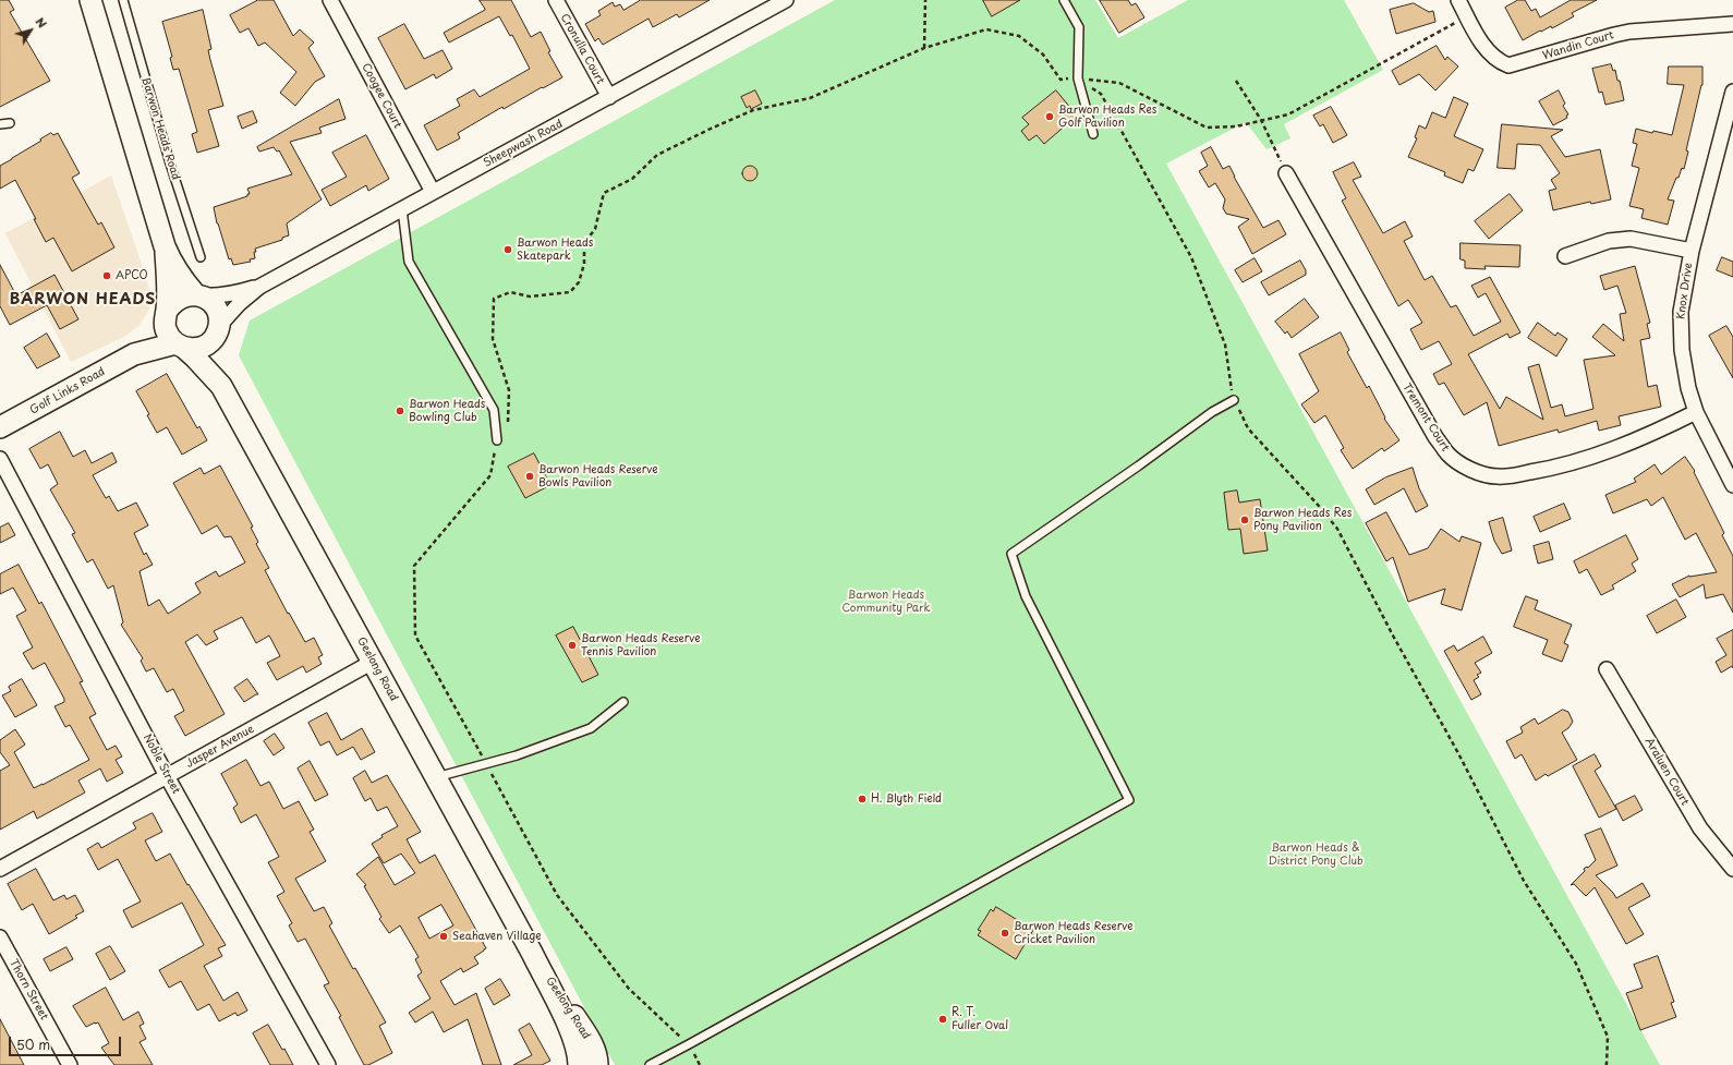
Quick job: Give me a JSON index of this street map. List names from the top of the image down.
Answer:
{
  "streets": {
    "street": [
      "Wandin Court",
      "Cronulla Court",
      "Coogee Court",
      "Sheepwash Road",
      "Knox Drive",
      "Golf Links Road",
      "Tremont Court",
      "Geelong Road",
      "Jasper Avenue",
      "Noble Street",
      "Araluen Court",
      "Thorn Street"
    ],
    "lane": ["Barwon Heads Road"]
  },
  "crossings": [
    ["Cronulla Court", "Sheepwash Road"],
    ["Coogee Court", "Sheepwash Road"],
    ["Sheepwash Road", "Golf Links Road"],
    ["Sheepwash Road", "Geelong Road"],
    ["Knox Drive", "Tremont Court"],
    ["Golf Links Road", "Geelong Road"],
    ["Geelong Road", "Jasper Avenue"],
    ["Jasper Avenue", "Noble Street"]
  ],
  "districts": ["BARWON HEADS"],
  "parks": ["Barwon Heads Community Park", "Barwon Heads & District Pony Club"],
  "places": [
    "Barwon Heads Res Golf Pavilion",
    "Barwon Heads Skatepark",
    "APCO",
    "Barwon Heads Bowling Club",
    "Barwon Heads Reserve Bowls Pavilion",
    "Barwon Heads Res Pony Pavilion",
    "Barwon Heads Reserve Tennis Pavilion",
    "H. Blyth Field",
    "Barwon Heads Reserve Cricket Pavilion",
    "Seahaven Village",
    "R. T. Fuller Oval"
  ],
  "scale_bar": "50 m",
  "north": "top right"
}
